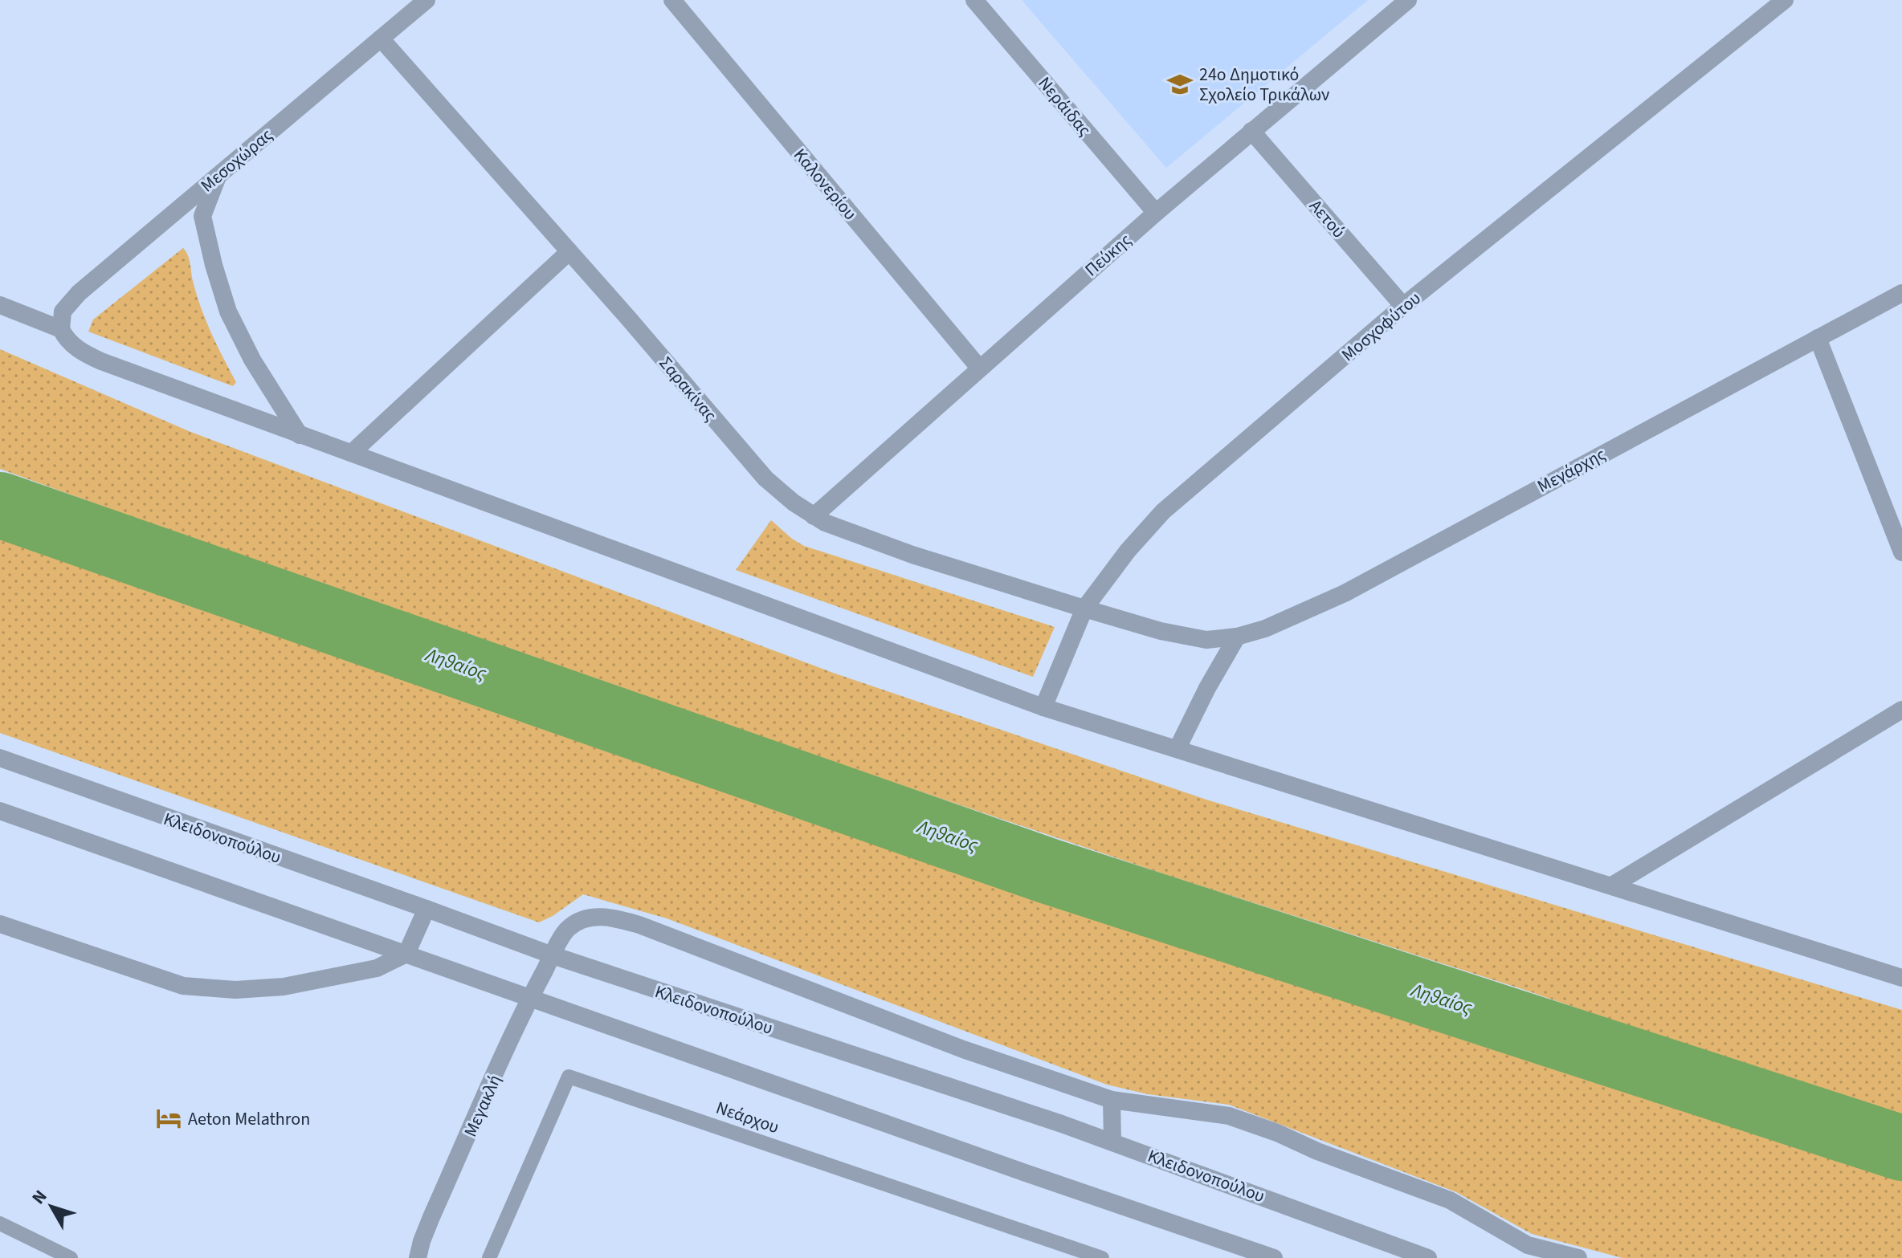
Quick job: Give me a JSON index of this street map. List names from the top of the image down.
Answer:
{
  "streets": {
    "street": [
      "Νεράιδας",
      "Μεσοχώρας",
      "Καλονερίου",
      "Αετού",
      "Πεύκης",
      "Μοσχοφύτου",
      "Σαρακίνας",
      "Μεγάρχης",
      "Κλειδονοπούλου",
      "Μεγακλή"
    ],
    "lane": ["Νεάρχου"]
  },
  "crossings": [
    ["Νεράιδας", "Πεύκης"],
    ["Μεσοχώρας", "Σαρακίνας"],
    ["Καλονερίου", "Πεύκης"],
    ["Αετού", "Πεύκης"],
    ["Αετού", "Μοσχοφύτου"],
    ["Πεύκης", "Σαρακίνας"],
    ["Μοσχοφύτου", "Σαρακίνας"],
    ["Μοσχοφύτου", "Μεγάρχης"],
    ["Σαρακίνας", "Μεγάρχης"],
    ["Κλειδονοπούλου", "Μεγακλή"]
  ],
  "water": ["Ληθαίος"],
  "places": {
    "school or university": ["24ο Δημοτικό Σχολείο Τρικάλων"],
    "hotel": ["Aeton Melathron"]
  },
  "north": "top left"
}
